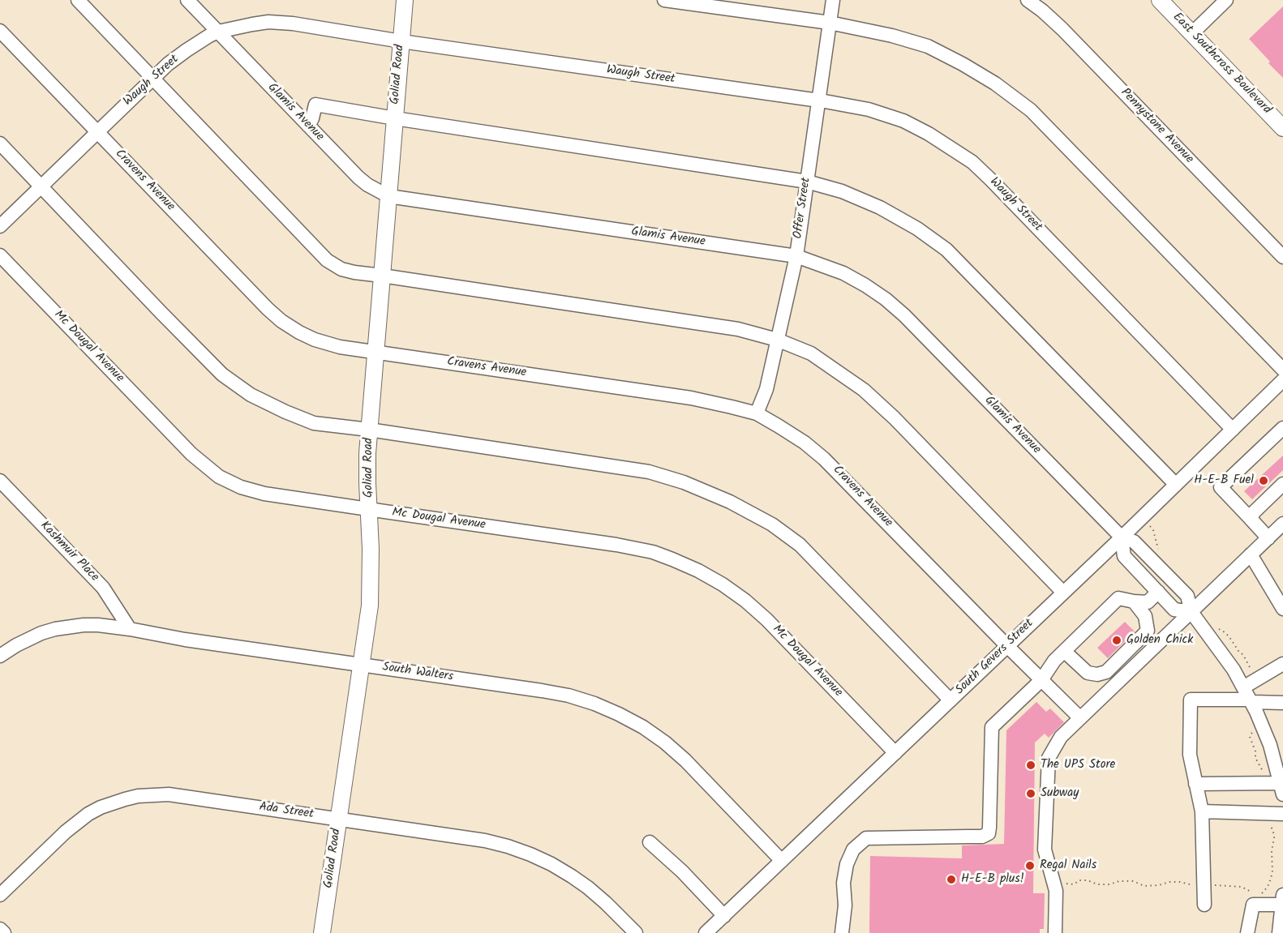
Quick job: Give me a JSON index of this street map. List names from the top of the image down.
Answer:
{
  "streets": {
    "main road": ["East Southcross Boulevard", "Goliad Road"],
    "street": [
      "Waugh Street",
      "Glamis Avenue",
      "Pennystone Avenue",
      "Cravens Avenue",
      "Offer Street",
      "Mc Dougal Avenue",
      "Kashmuir Place",
      "South Gevers Street",
      "South Walters",
      "Ada Street"
    ]
  },
  "crossings": [
    ["Goliad Road", "Waugh Street"],
    ["Goliad Road", "Glamis Avenue"],
    ["Goliad Road", "Cravens Avenue"],
    ["Goliad Road", "Mc Dougal Avenue"],
    ["Goliad Road", "South Walters"],
    ["Goliad Road", "Ada Street"],
    ["Waugh Street", "Glamis Avenue"],
    ["Waugh Street", "Cravens Avenue"],
    ["Waugh Street", "Offer Street"],
    ["Waugh Street", "South Gevers Street"],
    ["Glamis Avenue", "Offer Street"],
    ["Glamis Avenue", "South Gevers Street"],
    ["Cravens Avenue", "Offer Street"],
    ["Cravens Avenue", "South Gevers Street"],
    ["Mc Dougal Avenue", "South Gevers Street"],
    ["Kashmuir Place", "South Walters"],
    ["South Gevers Street", "South Walters"]
  ],
  "places": [
    "H-E-B Fuel",
    "Golden Chick",
    "The UPS Store",
    "Subway",
    "Regal Nails",
    "H-E-B plus!"
  ]
}
